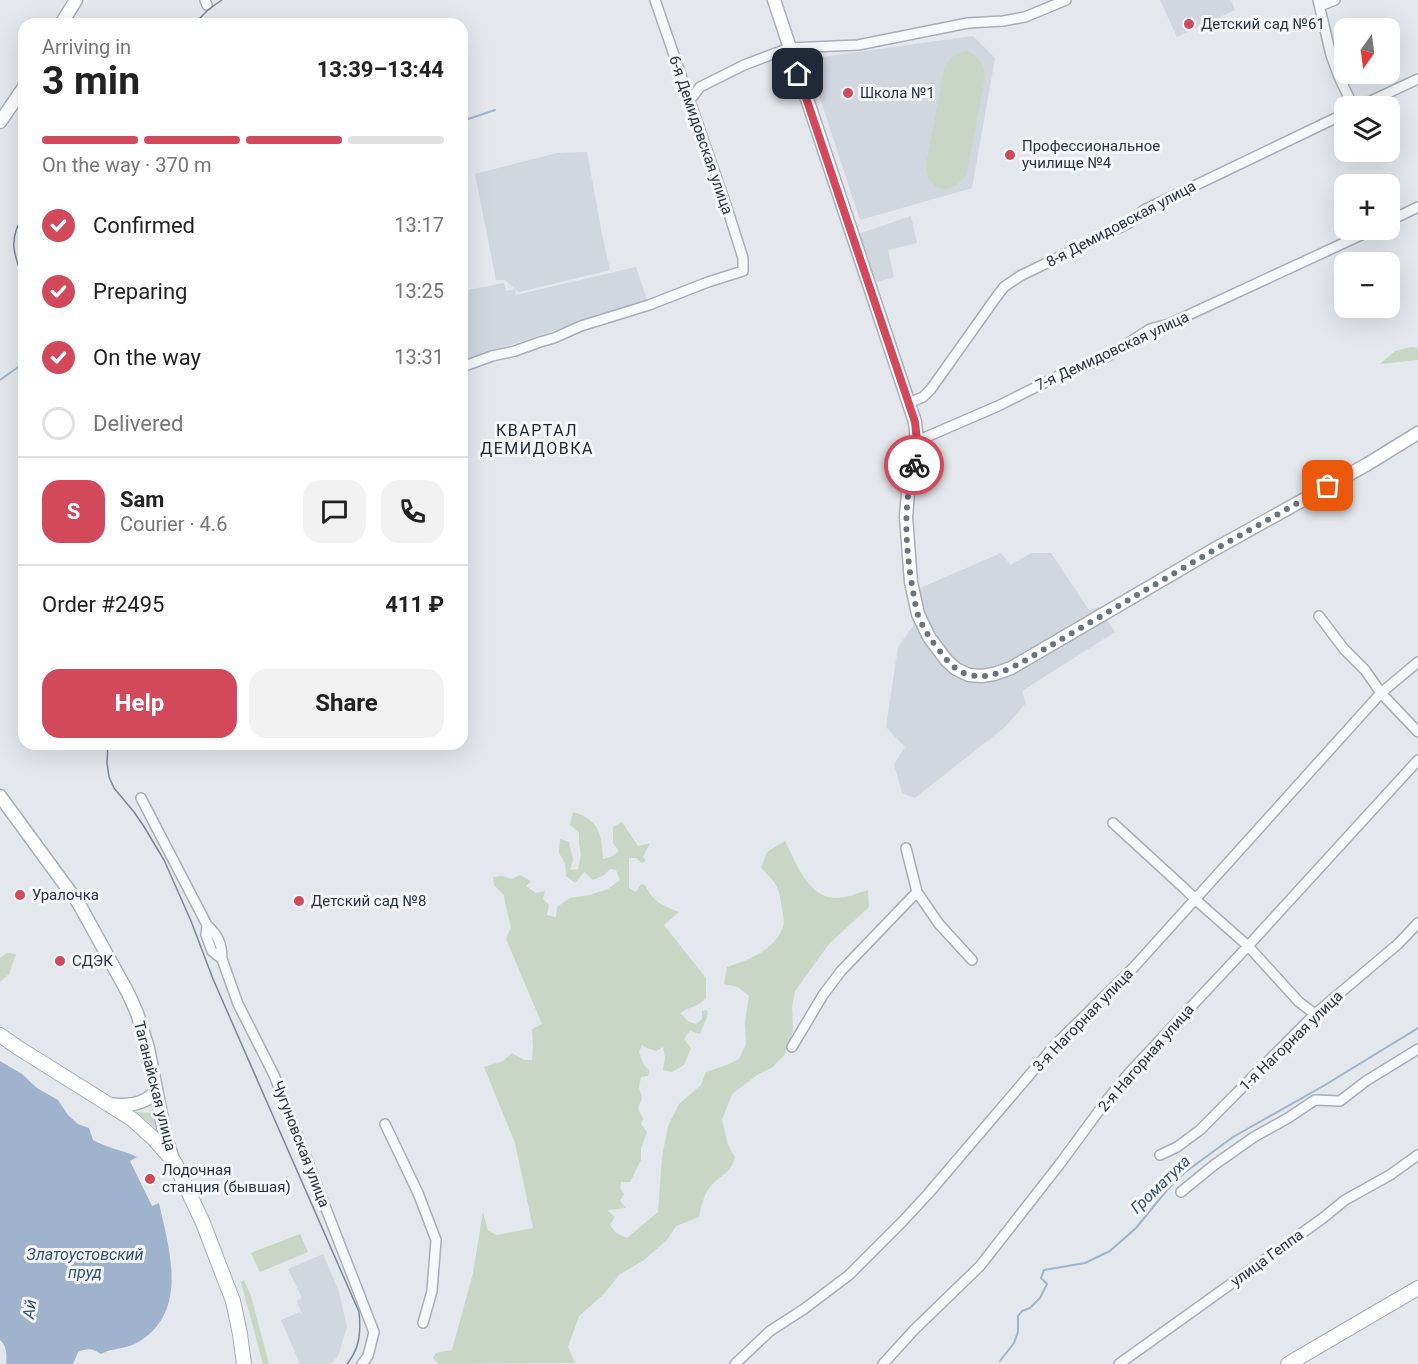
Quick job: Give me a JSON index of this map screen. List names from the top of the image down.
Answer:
{
  "streets": {
    "main road": ["Таганайская улица"],
    "street": [
      "6-я Демидовская улица",
      "8-я Демидовская улица",
      "7-я Демидовская улица",
      "3-я Нагорная улица",
      "1-я Нагорная улица",
      "2-я Нагорная улица",
      "Чугуновская улица",
      "улица Геппа"
    ]
  },
  "districts": ["КВАРТАЛ ДЕМИДОВКА"],
  "water": ["Громатуха", "Златоустовский пруд", "Ай"],
  "places": [
    "Детский сад №61",
    "Школа №1",
    "Профессиональное училище №4",
    "Уралочка",
    "Детский сад №8",
    "СДЭК",
    "Лодочная станция (бывшая)"
  ],
  "north": "bottom",
  "page": {
    "map_buttons": ["+", "−"],
    "heading": ["3 min", "Arriving in", "13:39–13:44"],
    "panel": [
      "Sam",
      "Courier · 4.6",
      "Order #2495",
      "411 ₽"
    ],
    "bar": "On the way · 370 m",
    "list": [
      ["Confirmed", "13:17"],
      ["Preparing", "13:25"],
      ["On the way", "13:31"],
      "Delivered"
    ],
    "round": "S",
    "buttons": ["Help", "Share"]
  }
}
